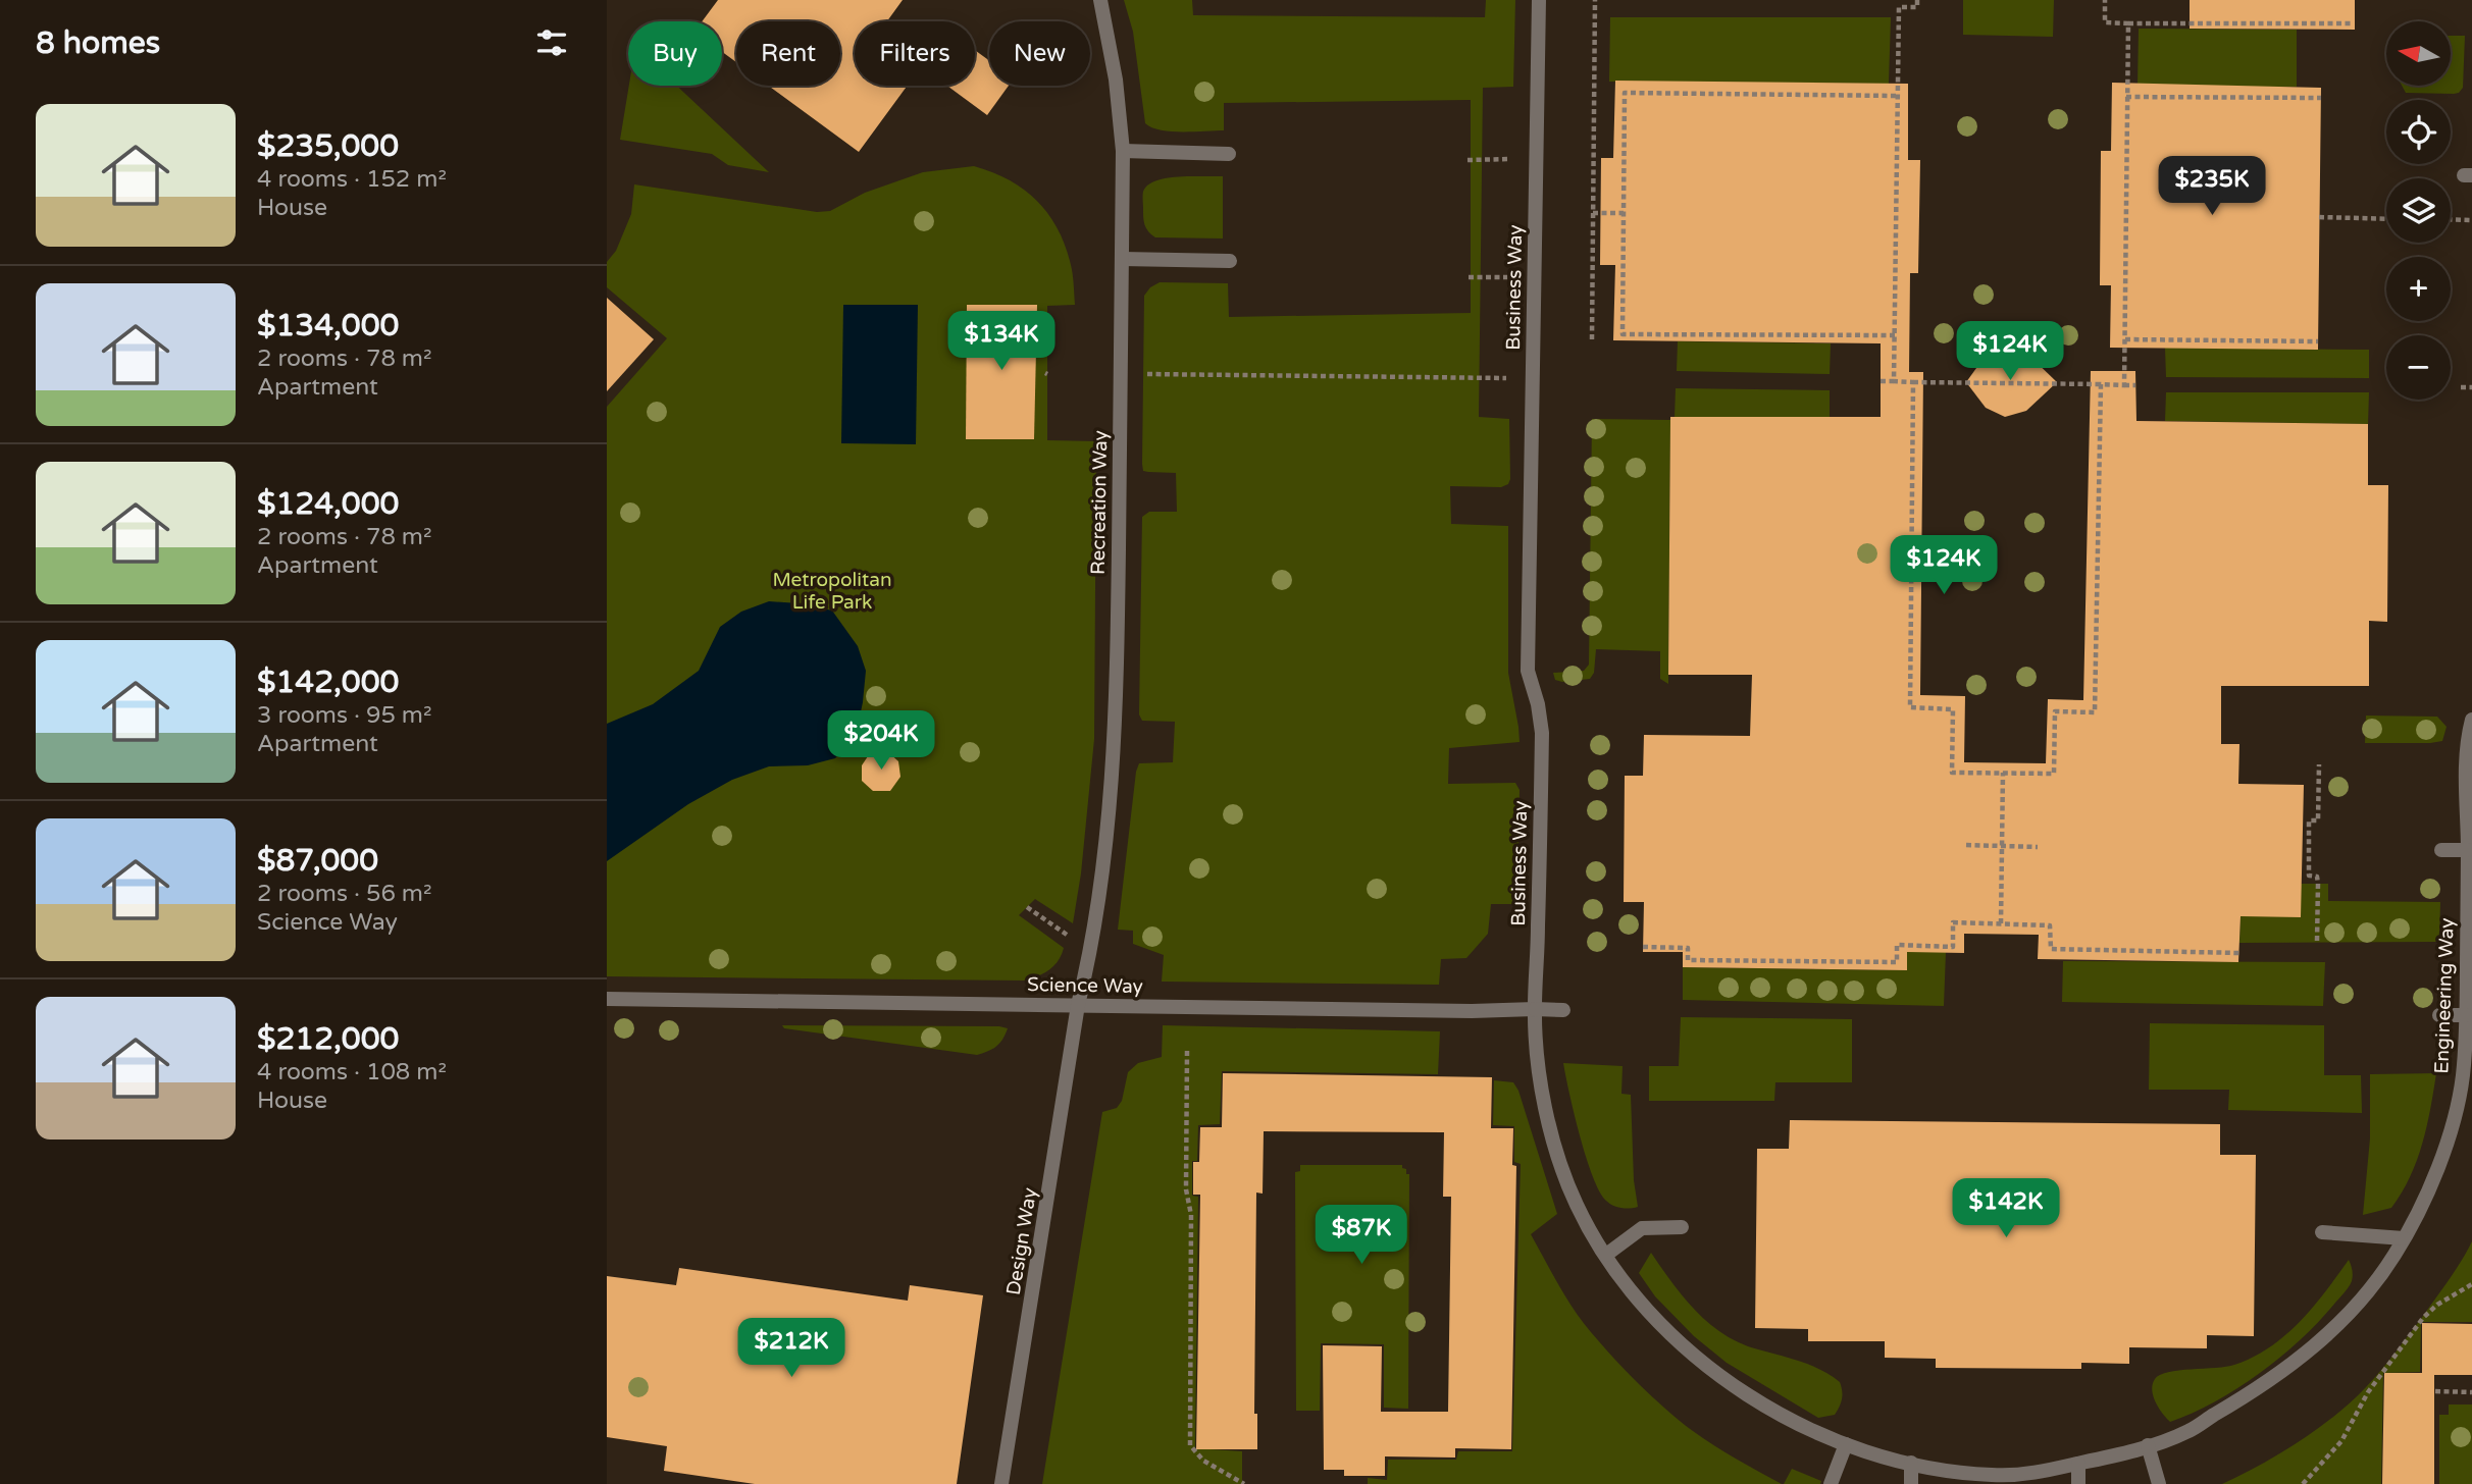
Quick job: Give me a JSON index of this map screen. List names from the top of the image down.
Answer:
{
  "streets": {
    "street": [
      "Business Way",
      "Recreation Way",
      "Science Way",
      "Engineering Way",
      "Design Way"
    ]
  },
  "crossings": [
    ["Business Way", "Science Way"],
    ["Business Way", "Engineering Way"],
    ["Recreation Way", "Science Way"],
    ["Recreation Way", "Design Way"],
    ["Science Way", "Design Way"]
  ],
  "parks": ["Metropolitan Life Park"],
  "north": "left",
  "page": {
    "heading": "8 homes",
    "map_buttons": ["+", "−"],
    "chip": [
      "Buy",
      "Rent",
      "Filters",
      "New"
    ],
    "list": [
      {
        "name": "$235,000",
        "note": "4 rooms · 152 m² · House"
      },
      {
        "name": "$134,000",
        "note": "2 rooms · 78 m² · Apartment"
      },
      {
        "name": "$124,000",
        "note": "2 rooms · 78 m² · Apartment"
      },
      {
        "name": "$142,000",
        "note": "3 rooms · 95 m² · Apartment"
      },
      {
        "name": "$87,000",
        "note": "2 rooms · 56 m² · Science Way"
      },
      {
        "name": "$212,000",
        "note": "4 rooms · 108 m² · House"
      }
    ],
    "price": [
      "$235K",
      "$134K",
      "$124K",
      "$124K",
      "$204K",
      "$142K",
      "$87K",
      "$212K"
    ]
  }
}
